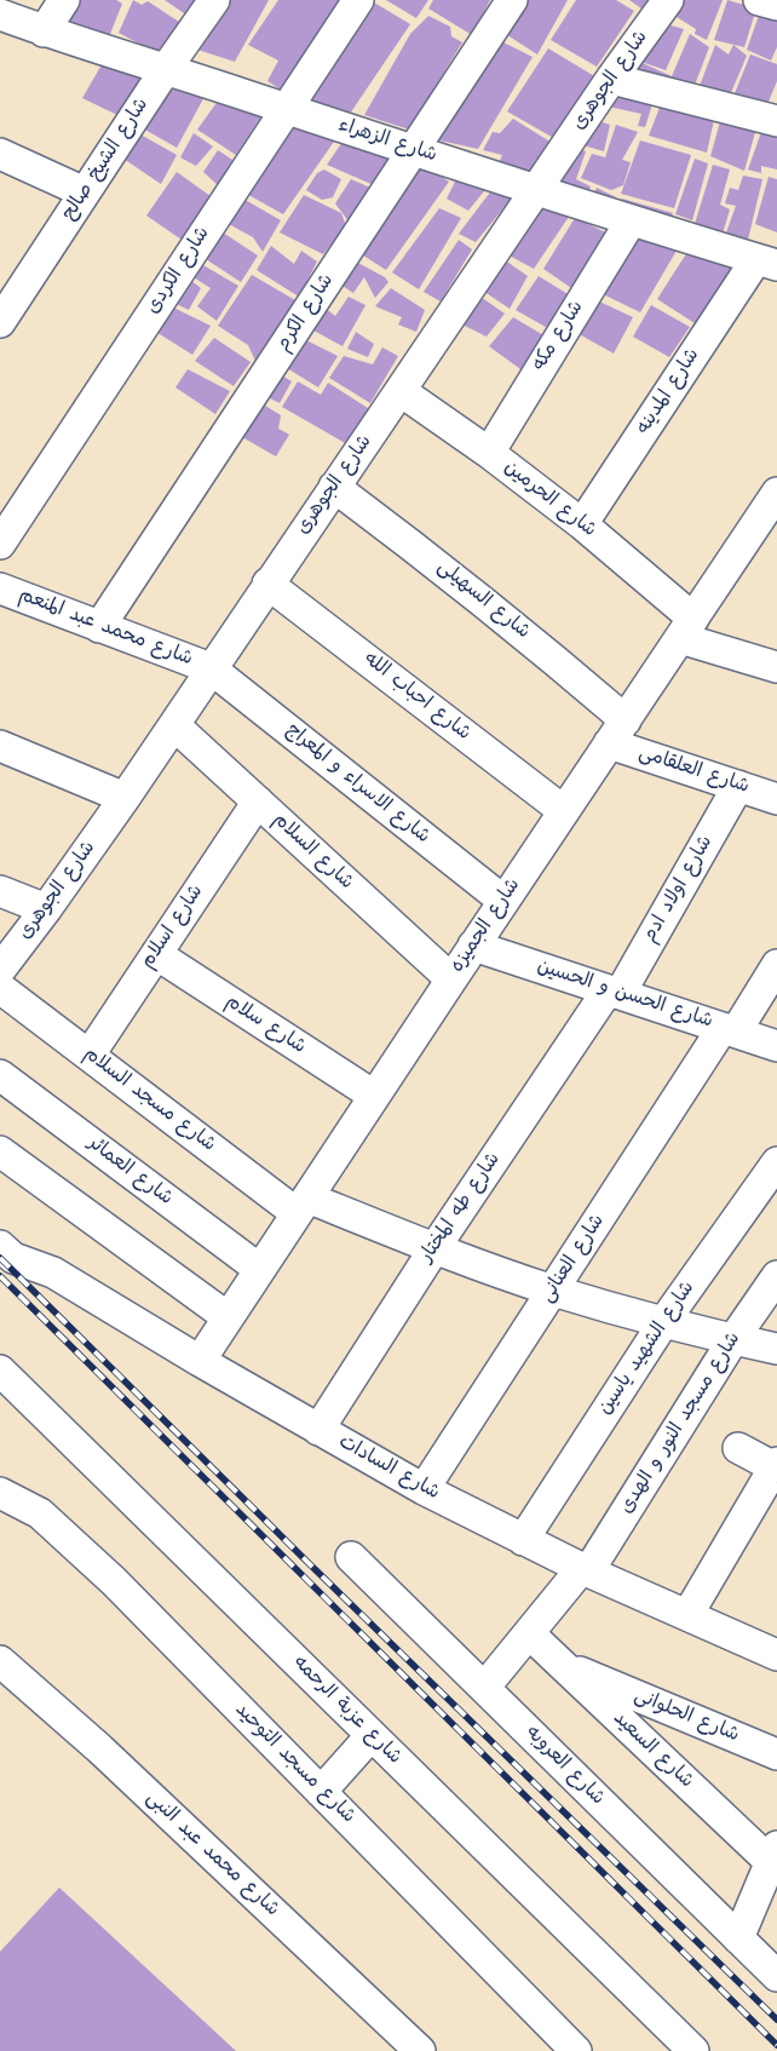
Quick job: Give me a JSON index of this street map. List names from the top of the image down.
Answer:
{
  "streets": {
    "street": [
      "شارع الجوهرى",
      "شارع الزهراء",
      "شارع الشيخ صالح",
      "شارع الكردى",
      "شارع الكرم",
      "شارع مكه",
      "شارع المدينه",
      "شارع الحرمين",
      "شارع السهيلى",
      "شارع محمد عبد المنعم",
      "شارع احباب الله",
      "شارع العلقامى",
      "شارع الاسراء و المعراج",
      "شارع السلام",
      "شارع اولاد ادم",
      "شارع الجميزه",
      "شارع اسلام",
      "شارع الحسن و الحسين",
      "شارع سلام",
      "شارع مسجد السلام",
      "شارع العمائر",
      "شارع طه المختار",
      "شارع العنانى",
      "شارع الشهيد ياسين",
      "شارع مسجد النور و الهدى",
      "شارع السادات",
      "شارع عزبة الرحمه",
      "شارع الحلوانى",
      "شارع السعيد",
      "شارع مسجد التوحيد",
      "شارع العروبه",
      "شارع محمد عبد النبى"
    ]
  },
  "crossings": [
    ["شارع الجوهرى", "شارع الزهراء"],
    ["شارع الجوهرى", "شارع الحرمين"],
    ["شارع الجوهرى", "شارع السهيلى"],
    ["شارع الجوهرى", "شارع محمد عبد المنعم"],
    ["شارع الجوهرى", "شارع احباب الله"],
    ["شارع الجوهرى", "شارع الاسراء و المعراج"],
    ["شارع الجوهرى", "شارع السلام"],
    ["شارع الزهراء", "شارع الشيخ صالح"],
    ["شارع الزهراء", "شارع الكردى"],
    ["شارع الزهراء", "شارع الكرم"],
    ["شارع الزهراء", "شارع مكه"],
    ["شارع الزهراء", "شارع المدينه"],
    ["شارع الكرم", "شارع محمد عبد المنعم"],
    ["شارع مكه", "شارع الحرمين"],
    ["شارع المدينه", "شارع الحرمين"],
    ["شارع الحرمين", "شارع الجميزه"],
    ["شارع السهيلى", "شارع العلقامى"],
    ["شارع السهيلى", "شارع الجميزه"],
    ["شارع محمد عبد المنعم", "شارع الاسراء و المعراج"],
    ["شارع احباب الله", "شارع الجميزه"],
    ["شارع العلقامى", "شارع اولاد ادم"],
    ["شارع العلقامى", "شارع الجميزه"],
    ["شارع الاسراء و المعراج", "شارع الجميزه"],
    ["شارع السلام", "شارع الجميزه"],
    ["شارع السلام", "شارع اسلام"],
    ["شارع اولاد ادم", "شارع الحسن و الحسين"],
    ["شارع اولاد ادم", "شارع طه المختار"],
    ["شارع الجميزه", "شارع الحسن و الحسين"],
    ["شارع الجميزه", "شارع سلام"],
    ["شارع الجميزه", "شارع مسجد السلام"],
    ["شارع الجميزه", "شارع العمائر"],
    ["شارع الجميزه", "شارع السادات"],
    ["شارع اسلام", "شارع سلام"],
    ["شارع اسلام", "شارع مسجد السلام"],
    ["شارع الحسن و الحسين", "شارع طه المختار"],
    ["شارع الحسن و الحسين", "شارع العنانى"],
    ["شارع مسجد السلام", "شارع طه المختار"],
    ["شارع مسجد السلام", "شارع العنانى"],
    ["شارع مسجد السلام", "شارع الشهيد ياسين"],
    ["شارع مسجد السلام", "شارع مسجد النور و الهدى"],
    ["شارع طه المختار", "شارع السادات"],
    ["شارع العنانى", "شارع السادات"],
    ["شارع الشهيد ياسين", "شارع السادات"],
    ["شارع مسجد النور و الهدى", "شارع السادات"],
    ["شارع مسجد النور و الهدى", "شارع السعيد"],
    ["شارع مسجد النور و الهدى", "شارع العروبه"],
    ["شارع الحلوانى", "شارع السعيد"]
  ]
}
